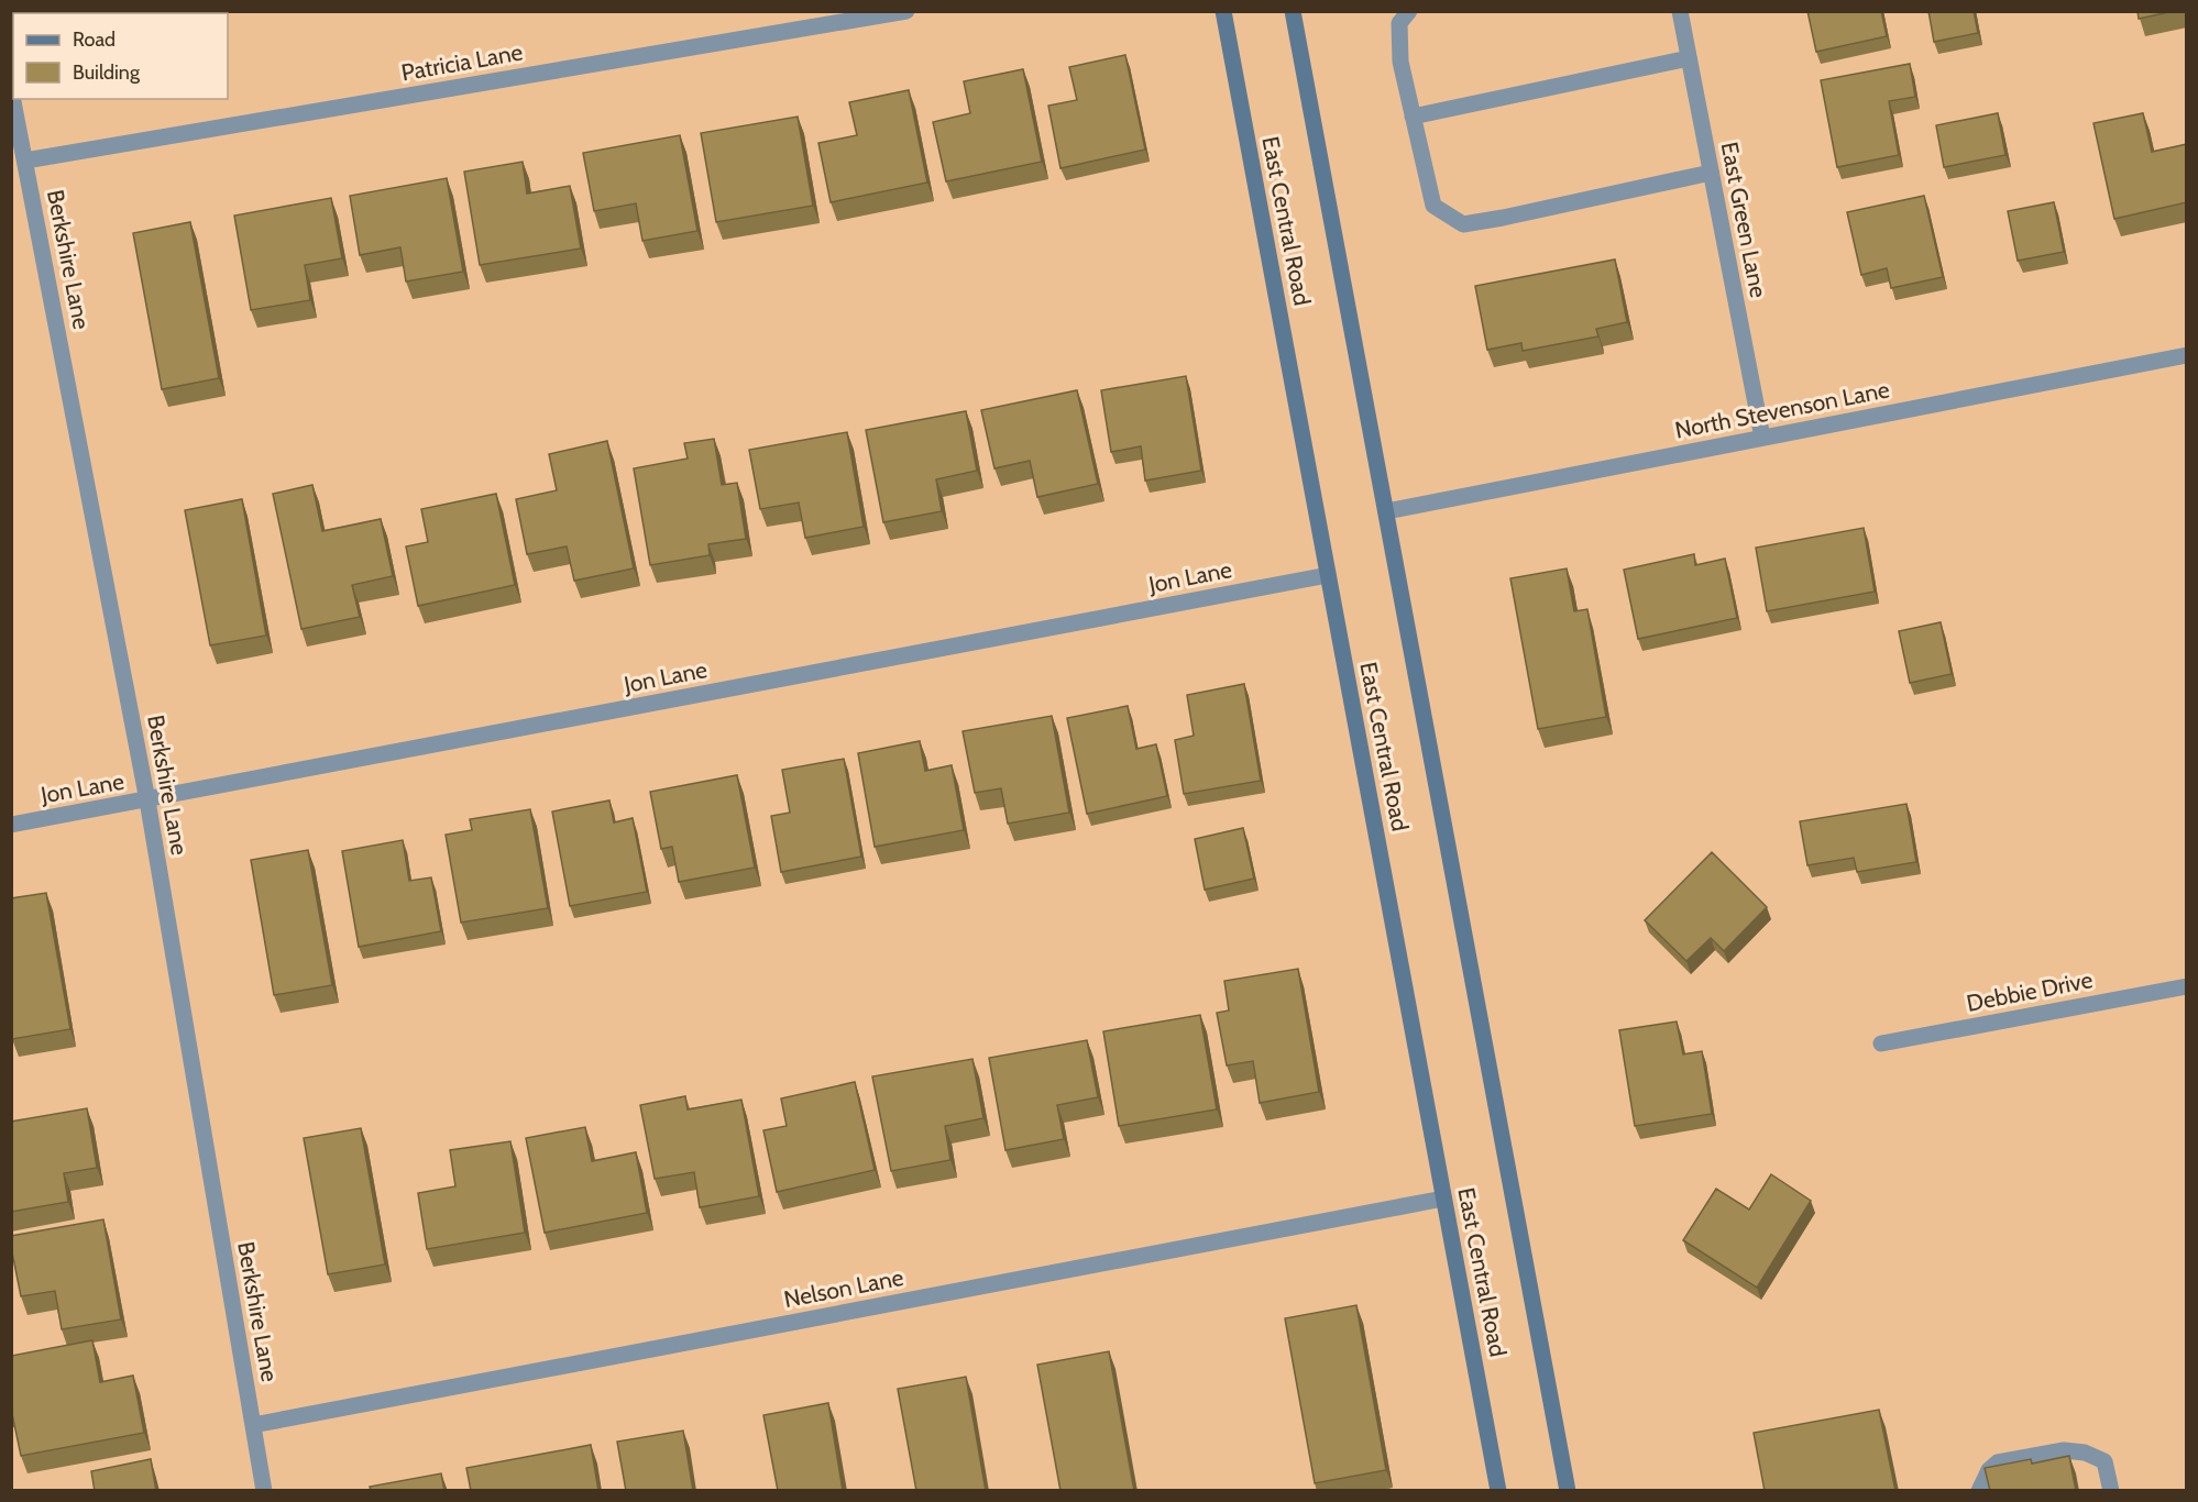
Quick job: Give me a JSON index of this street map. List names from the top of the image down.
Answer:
{
  "streets": {
    "main road": ["East Central Road"],
    "street": [
      "Patricia Lane",
      "East Green Lane",
      "Berkshire Lane",
      "North Stevenson Lane",
      "Jon Lane",
      "Debbie Drive",
      "Nelson Lane"
    ]
  },
  "crossings": [
    ["Patricia Lane", "Berkshire Lane"],
    ["East Green Lane", "North Stevenson Lane"],
    ["East Central Road", "North Stevenson Lane"],
    ["East Central Road", "Jon Lane"],
    ["East Central Road", "Nelson Lane"],
    ["Berkshire Lane", "Jon Lane"],
    ["Berkshire Lane", "Nelson Lane"]
  ],
  "legend": ["Road", "Building"]
}
